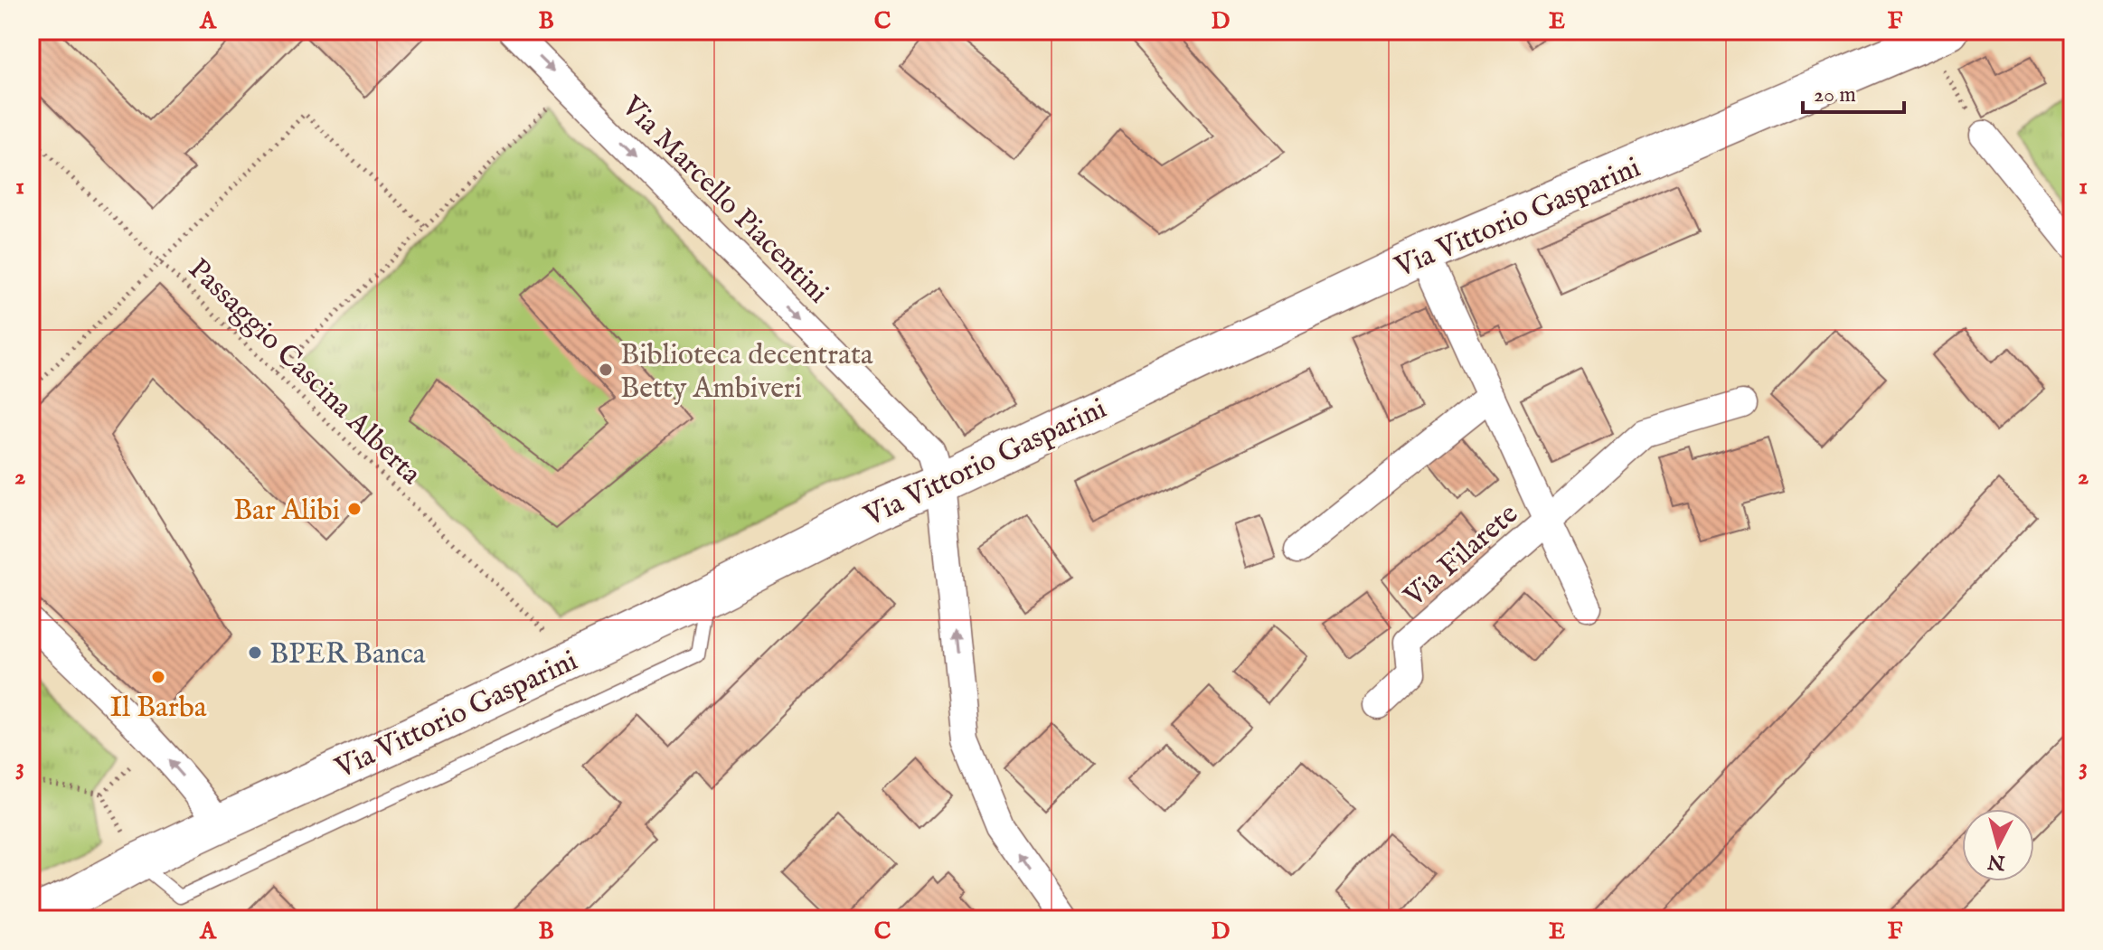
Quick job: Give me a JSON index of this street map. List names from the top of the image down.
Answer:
{
  "streets": {
    "street": ["Via Marcello Piacentini", "Via Vittorio Gasparini", "Via Filarete"],
    "path": ["Passaggio Cascina Alberta"]
  },
  "crossings": [
    ["Via Marcello Piacentini", "Via Vittorio Gasparini"],
    ["Via Vittorio Gasparini", "Via Filarete"]
  ],
  "places": [
    "Biblioteca decentrata Betty Ambiveri",
    "Bar Alibi",
    "BPER Banca",
    "Il Barba"
  ],
  "scale_bar": "20 m",
  "north": "bottom",
  "grid": {
    "columns": [
      "A",
      "B",
      "C",
      "D",
      "E",
      "F"
    ],
    "rows": ["1", "2", "3"]
  }
}
